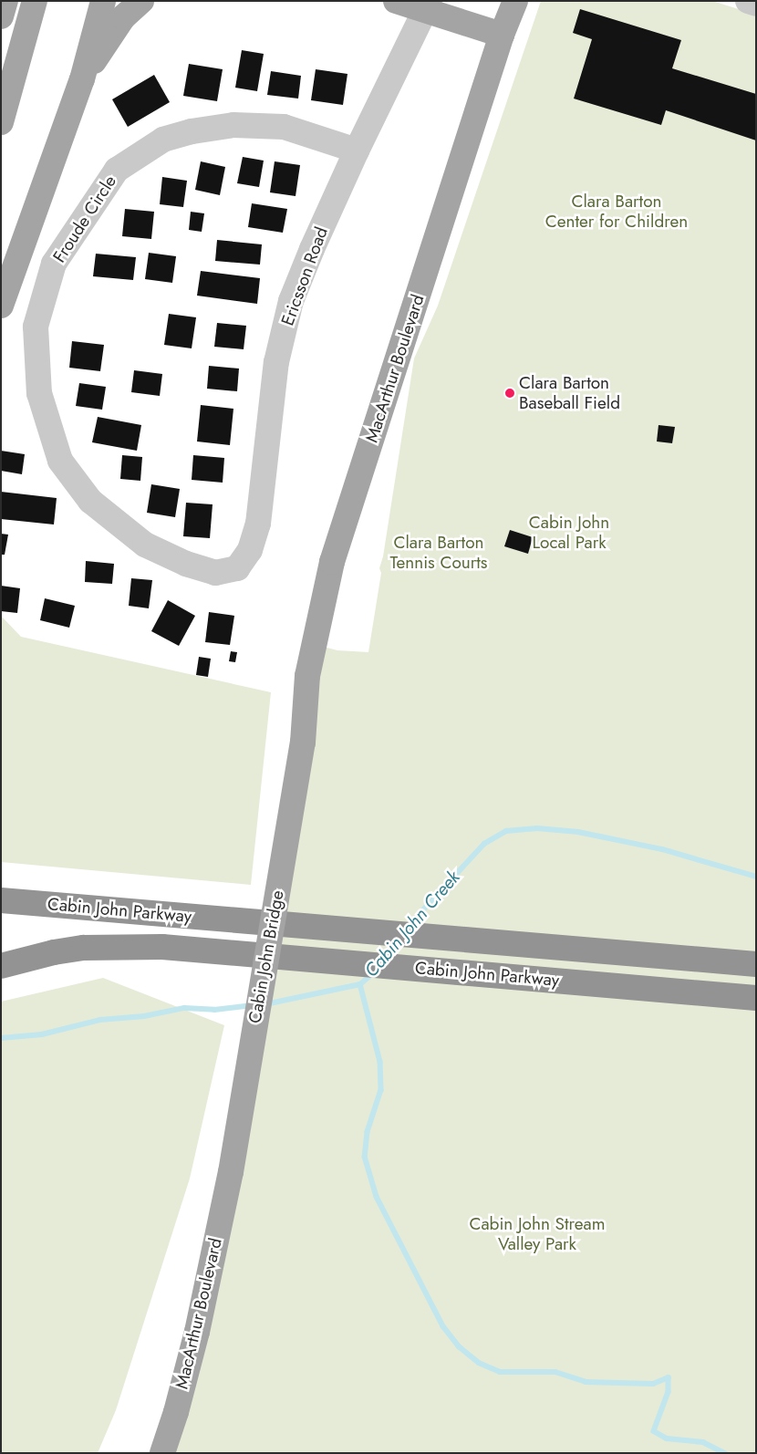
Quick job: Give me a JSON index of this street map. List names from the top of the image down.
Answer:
{
  "streets": {
    "highway": ["Cabin John Parkway"],
    "main road": ["MacArthur Boulevard", "Cabin John Bridge"],
    "street": ["Froude Circle", "Ericsson Road"]
  },
  "crossings": [
    ["Froude Circle", "Ericsson Road"],
    ["MacArthur Boulevard", "Cabin John Bridge"]
  ],
  "water": ["Cabin John Creek"],
  "parks": [
    "Clara Barton Center for Children",
    "Cabin John Local Park",
    "Clara Barton Tennis Courts",
    "Cabin John Stream Valley Park"
  ],
  "places": ["Clara Barton Baseball Field"]
}
